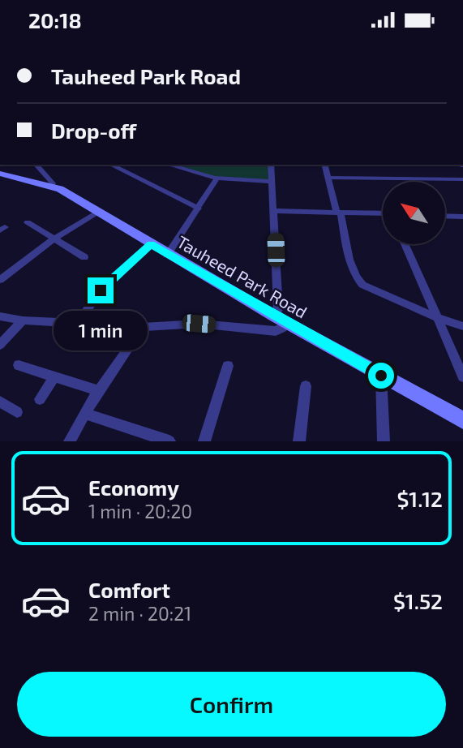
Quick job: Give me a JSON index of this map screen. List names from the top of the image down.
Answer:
{
  "streets": {
    "main road": ["Tauheed Park Road"]
  },
  "north": "top left",
  "page": {
    "status": "20:18",
    "banner": ["Tauheed Park Road", "Drop-off"],
    "bubble": "1 min",
    "list": [
      {
        "name": "Economy",
        "note": "1 min · 20:20",
        "value": "$1.12"
      },
      {
        "name": "Comfort",
        "note": "2 min · 20:21",
        "value": "$1.52"
      }
    ],
    "buttons": "Confirm"
  }
}
